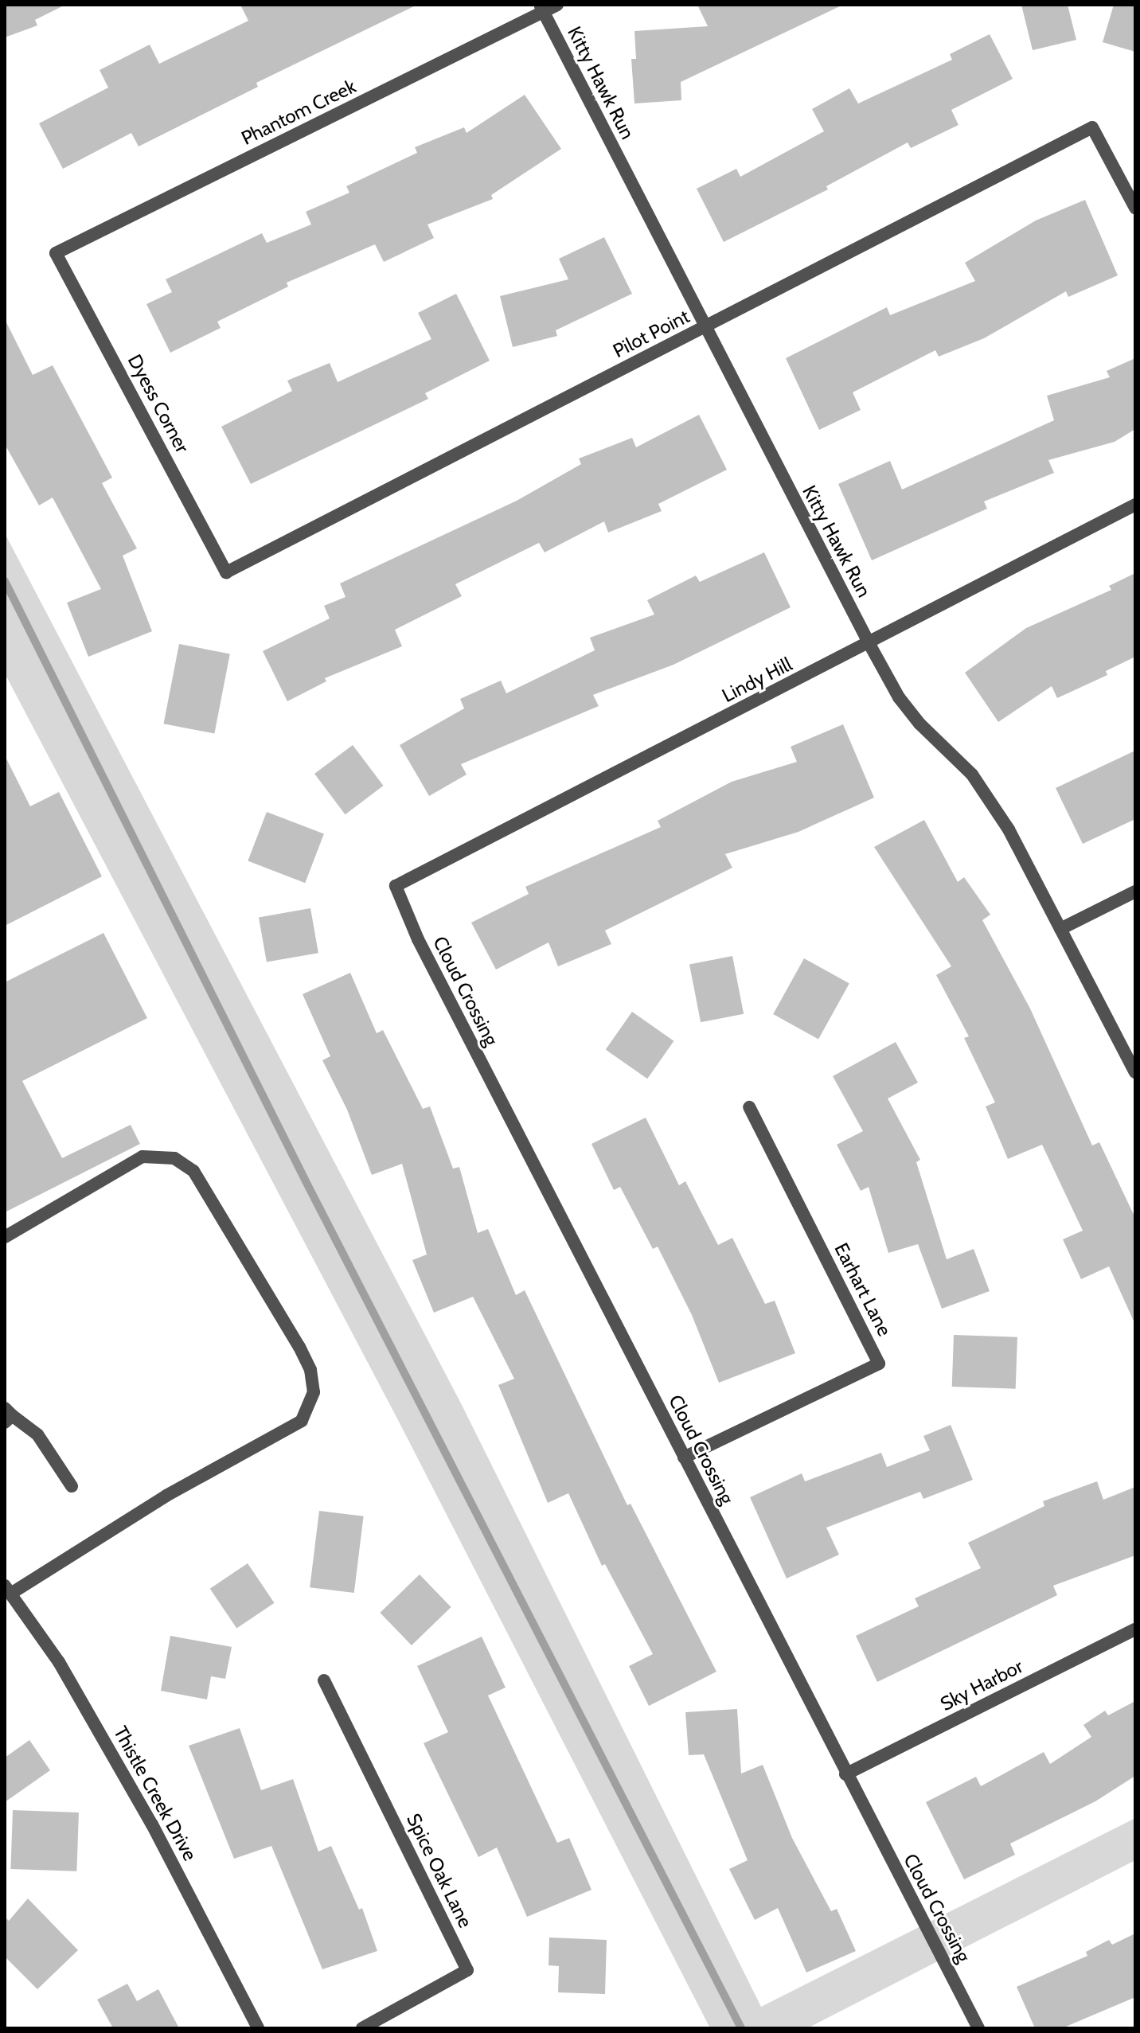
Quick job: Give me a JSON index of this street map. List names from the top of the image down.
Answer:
{
  "streets": {
    "street": [
      "Kitty Hawk Run",
      "Phantom Creek",
      "Pilot Point",
      "Dyess Corner",
      "Lindy Hill",
      "Cloud Crossing",
      "Earhart Lane",
      "Sky Harbor",
      "Thistle Creek Drive",
      "Spice Oak Lane"
    ]
  },
  "crossings": [
    ["Kitty Hawk Run", "Phantom Creek"],
    ["Kitty Hawk Run", "Pilot Point"],
    ["Kitty Hawk Run", "Lindy Hill"],
    ["Phantom Creek", "Dyess Corner"],
    ["Pilot Point", "Dyess Corner"],
    ["Lindy Hill", "Cloud Crossing"],
    ["Cloud Crossing", "Earhart Lane"],
    ["Cloud Crossing", "Sky Harbor"]
  ]
}
